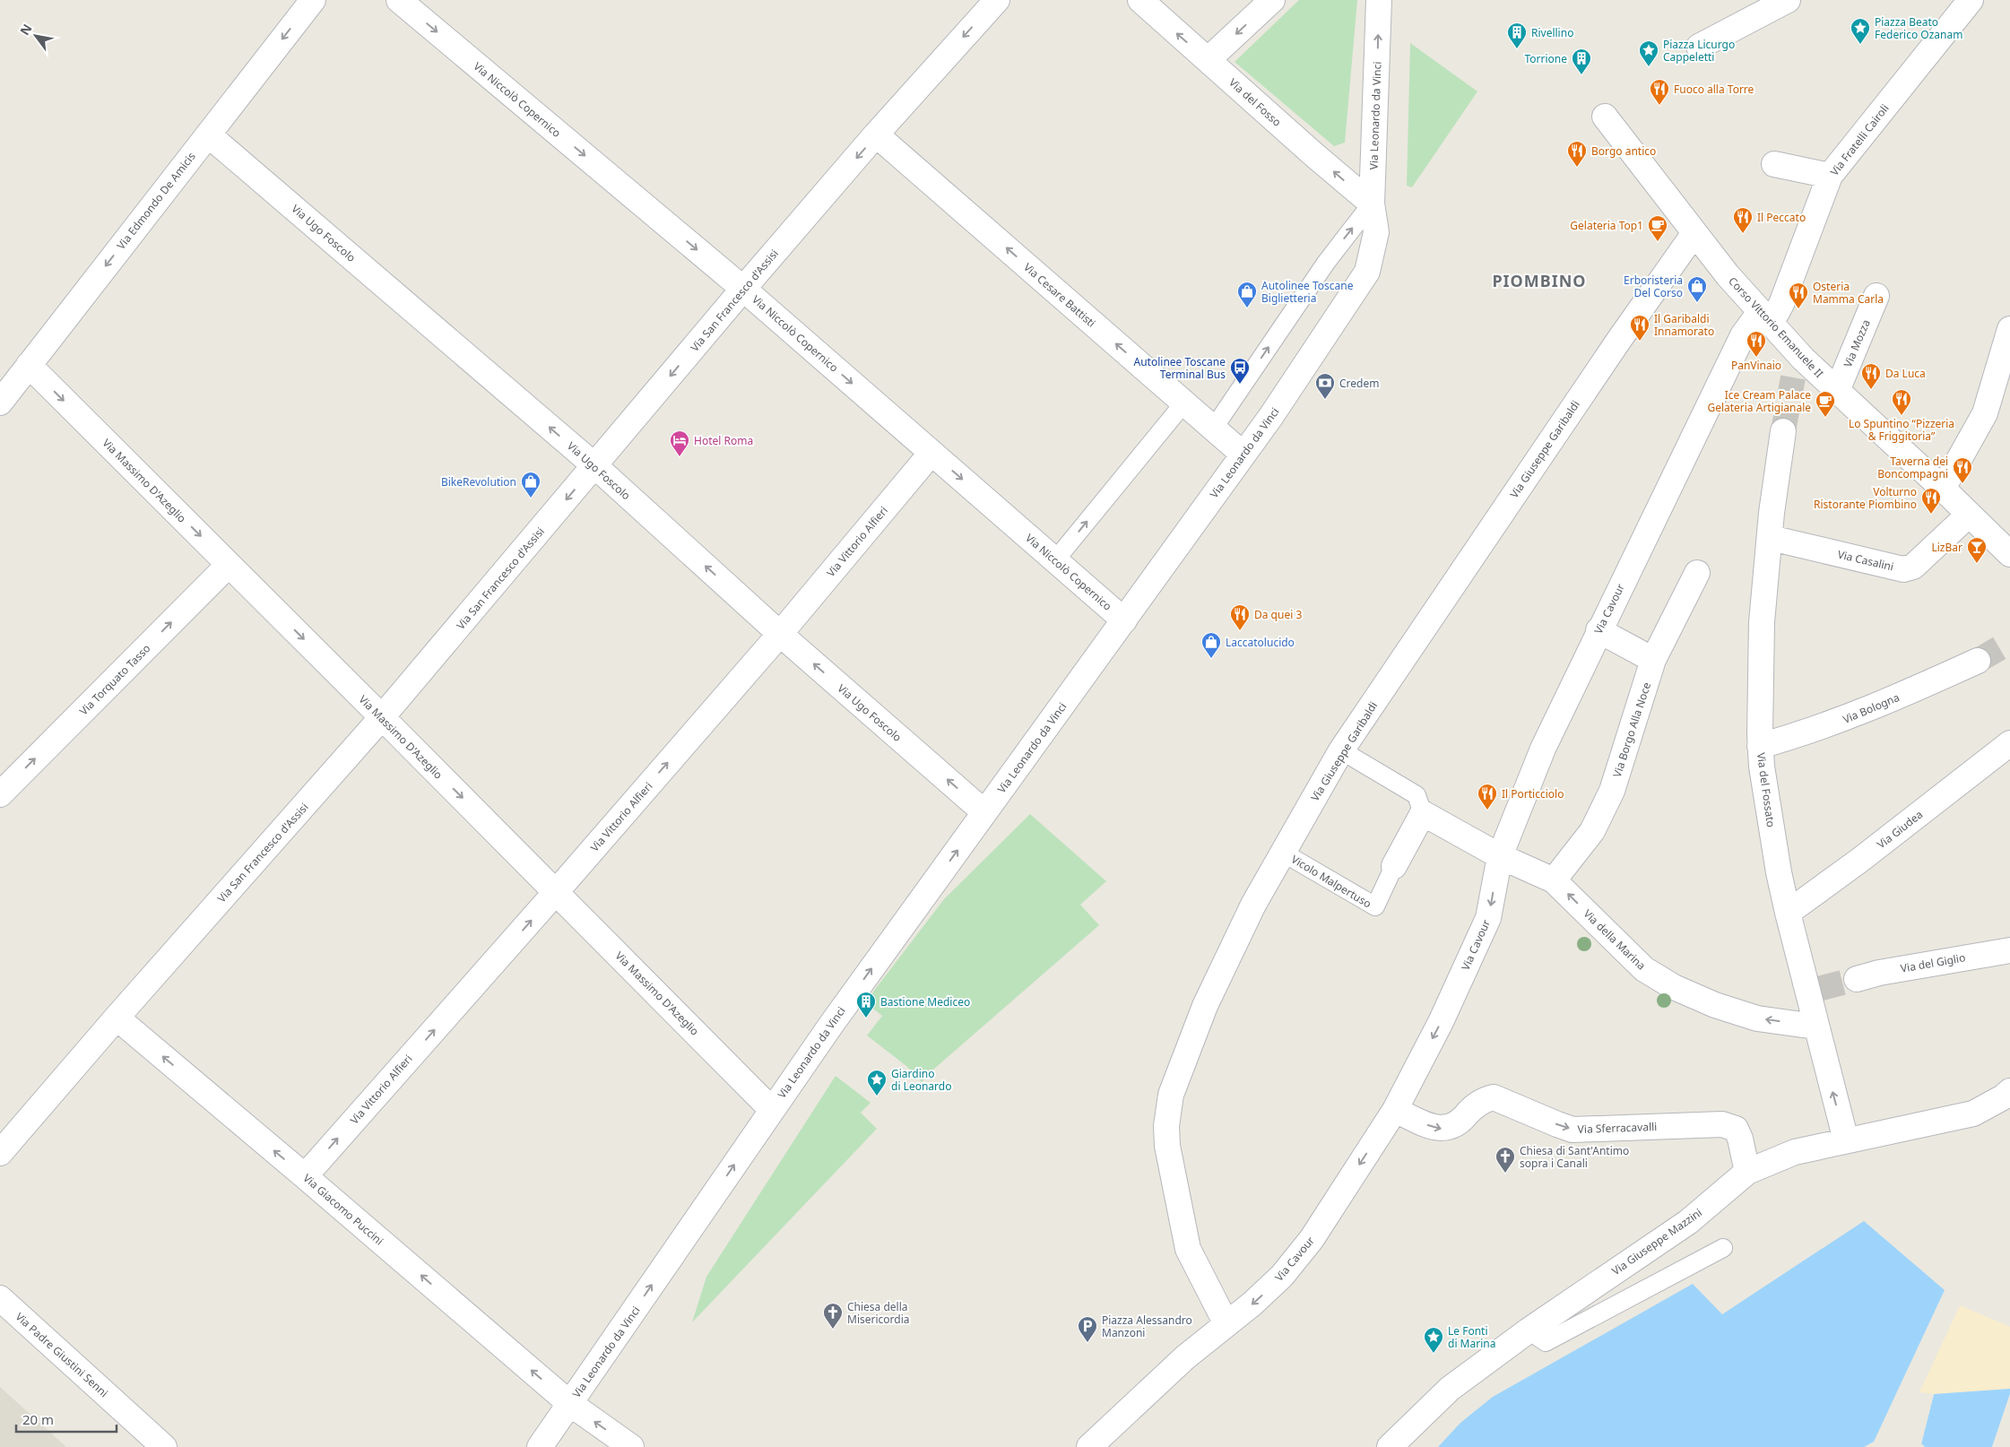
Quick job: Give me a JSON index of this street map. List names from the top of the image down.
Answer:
{
  "streets": {
    "street": [
      "Via Niccolò Copernico",
      "Via del Fosso",
      "Via Leonardo da Vinci",
      "Via Fratelli Cairoli",
      "Via Edmondo De Amicis",
      "Via Ugo Foscolo",
      "Via Cesare Battisti",
      "Via San Francesco d'Assisi",
      "Corso Vittorio Emanuele II",
      "Via Mozza",
      "Via Giuseppe Garibaldi",
      "Via Massimo D'Azeglio",
      "Via Vittorio Alfieri",
      "Via Casalini",
      "Via Cavour",
      "Via Torquato Tasso",
      "Via Bologna",
      "Via Borgo Alla Noce",
      "Via del Fossato",
      "Via Giudea",
      "Vicolo Malpertuso",
      "Via della Marina",
      "Via del Giglio",
      "Via Sferracavalli",
      "Via Giacomo Puccini",
      "Via Giuseppe Mazzini",
      "Via Padre Giustini Senni"
    ]
  },
  "crossings": [
    ["Via Niccolò Copernico", "Via Leonardo da Vinci"],
    ["Via Niccolò Copernico", "Via San Francesco d'Assisi"],
    ["Via Niccolò Copernico", "Via Vittorio Alfieri"],
    ["Via del Fosso", "Via Leonardo da Vinci"],
    ["Via Leonardo da Vinci", "Via Ugo Foscolo"],
    ["Via Leonardo da Vinci", "Via Cesare Battisti"],
    ["Via Leonardo da Vinci", "Via Massimo D'Azeglio"],
    ["Via Leonardo da Vinci", "Via Giacomo Puccini"],
    ["Via Fratelli Cairoli", "Corso Vittorio Emanuele II"],
    ["Via Fratelli Cairoli", "Via Cavour"],
    ["Via Edmondo De Amicis", "Via Ugo Foscolo"],
    ["Via Edmondo De Amicis", "Via Massimo D'Azeglio"],
    ["Via Ugo Foscolo", "Via San Francesco d'Assisi"],
    ["Via Ugo Foscolo", "Via Vittorio Alfieri"],
    ["Via Cesare Battisti", "Via San Francesco d'Assisi"],
    ["Via San Francesco d'Assisi", "Via Massimo D'Azeglio"],
    ["Via San Francesco d'Assisi", "Via Giacomo Puccini"],
    ["Corso Vittorio Emanuele II", "Via Mozza"],
    ["Corso Vittorio Emanuele II", "Via Giuseppe Garibaldi"],
    ["Corso Vittorio Emanuele II", "Via Casalini"],
    ["Corso Vittorio Emanuele II", "Via Cavour"],
    ["Via Giuseppe Garibaldi", "Via Cavour"],
    ["Via Giuseppe Garibaldi", "Vicolo Malpertuso"],
    ["Via Massimo D'Azeglio", "Via Vittorio Alfieri"],
    ["Via Massimo D'Azeglio", "Via Torquato Tasso"],
    ["Via Vittorio Alfieri", "Via Giacomo Puccini"],
    ["Via Casalini", "Via del Fossato"],
    ["Via Cavour", "Via della Marina"],
    ["Via Cavour", "Via Sferracavalli"],
    ["Via Bologna", "Via del Fossato"],
    ["Via Borgo Alla Noce", "Via della Marina"],
    ["Via del Fossato", "Via Giudea"],
    ["Via del Fossato", "Via della Marina"],
    ["Via del Fossato", "Via Giuseppe Mazzini"],
    ["Via Sferracavalli", "Via Giuseppe Mazzini"]
  ],
  "one_way": [
    "Via Niccolò Copernico",
    "Via del Fosso",
    "Via Leonardo da Vinci",
    "Via Edmondo De Amicis",
    "Via Ugo Foscolo",
    "Via Cesare Battisti",
    "Via San Francesco d'Assisi",
    "Via Massimo D'Azeglio",
    "Via Vittorio Alfieri",
    "Via Cavour",
    "Via Torquato Tasso",
    "Via della Marina",
    "Via Sferracavalli",
    "Via Giacomo Puccini"
  ],
  "districts": ["PIOMBINO"],
  "places": {
    "place": [
      "Piazza Beato Federico Ozanam",
      "Piazza Licurgo Cappeletti",
      "Giardino di Leonardo",
      "Le Fonti di Marina"
    ],
    "building": ["Rivellino", "Torrione", "Bastione Mediceo"],
    "restaurant": [
      "Fuoco alla Torre",
      "Borgo antico",
      "Il Peccato",
      "Osteria Mamma Carla",
      "Il Garibaldi Innamorato",
      "PanVinaio",
      "Da Luca",
      "Lo Spuntino “Pizzeria & Friggitoria”",
      "Taverna dei Boncompagni",
      "Volturno Ristorante Piombino",
      "Da quei 3",
      "Il Porticciolo"
    ],
    "cafe": ["Gelateria Top1", "Ice Cream Palace Gelateria Artigianale"],
    "shop": [
      "Erboristeria Del Corso",
      "Autolinee Toscane Biglietteria",
      "BikeRevolution",
      "Laccatolucido"
    ],
    "bus stop": ["Autolinee Toscane Terminal Bus"],
    "bank": ["Credem"],
    "hotel": ["Hotel Roma"],
    "bar": ["LizBar"],
    "church": ["Chiesa di Sant'Antimo sopra i Canali", "Chiesa della Misericordia"],
    "parking": ["Piazza Alessandro Manzoni"]
  },
  "scale_bar": "20 m",
  "north": "top left"
}
